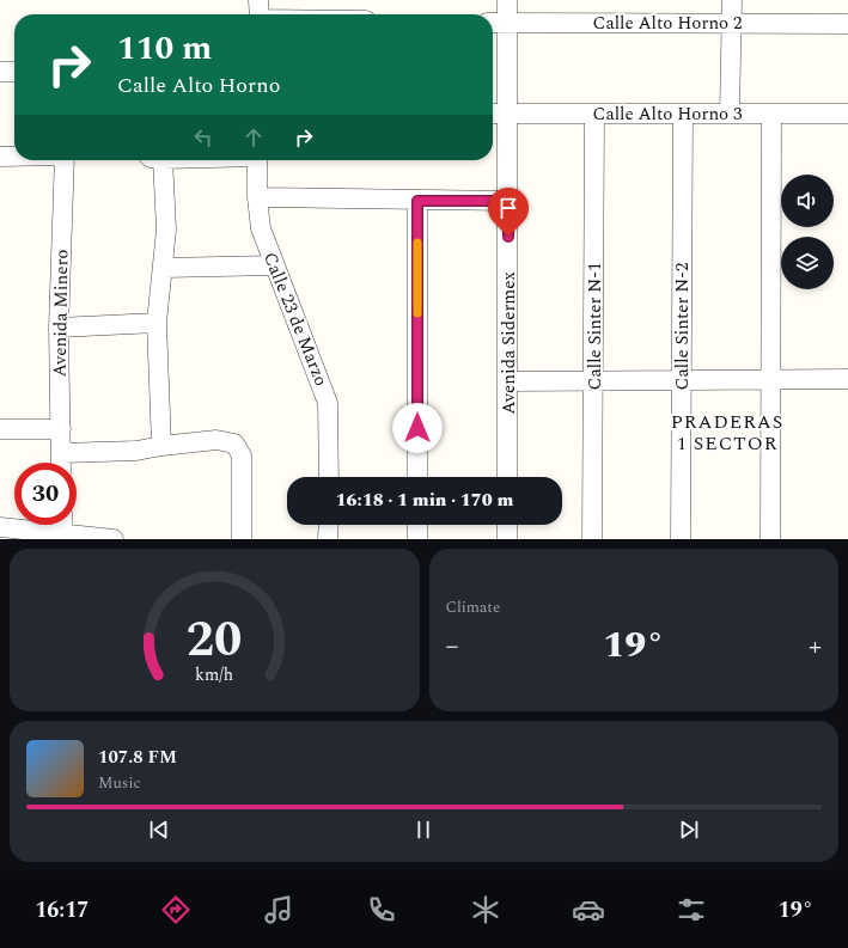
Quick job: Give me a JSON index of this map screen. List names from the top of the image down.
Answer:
{
  "streets": {
    "street": [
      "Calle Alto Horno 2",
      "Calle Alto Horno 3",
      "Avenida Minero",
      "Calle 23 de Marzo",
      "Calle Sinter N-1",
      "Calle Sinter N-2",
      "Avenida Sidermex"
    ]
  },
  "crossings": [
    ["Calle Alto Horno 2", "Avenida Sidermex"],
    ["Calle Alto Horno 3", "Calle Sinter N-1"],
    ["Calle Alto Horno 3", "Calle Sinter N-2"],
    ["Calle Alto Horno 3", "Avenida Sidermex"]
  ],
  "districts": ["PRADERAS 1 SECTOR"],
  "page": {
    "turn": ["110 m", "Calle Alto Horno"],
    "limit": "30",
    "trip": "16:18 · 1 min · 170 m",
    "tile": "Climate",
    "heat": ["−", "19°", "+"],
    "song": ["107.8 FM", "Music"],
    "tabs": ["16:17", "19°"],
    "gauge": ["20", "km/h"]
  }
}
